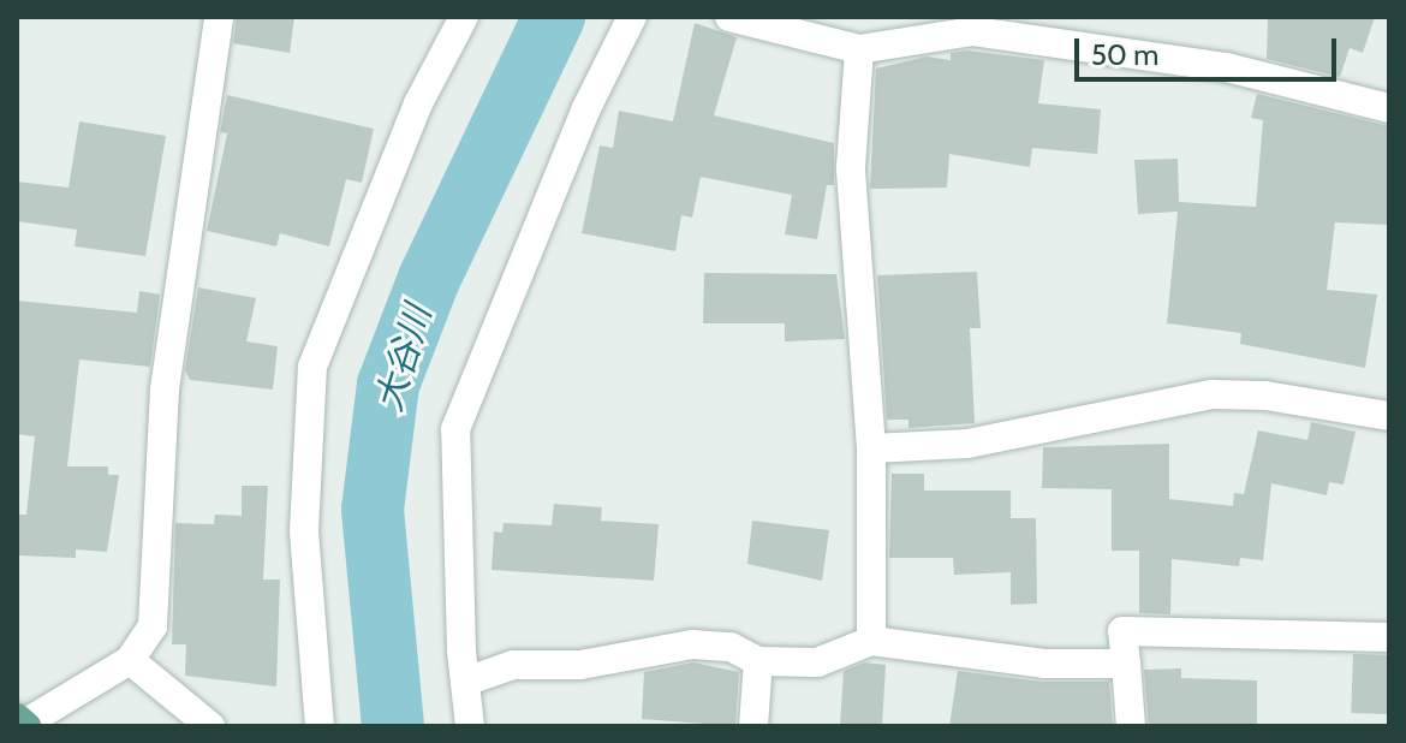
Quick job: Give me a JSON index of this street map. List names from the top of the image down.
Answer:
{
  "water": ["大谷川"],
  "scale_bar": "50 m"
}
